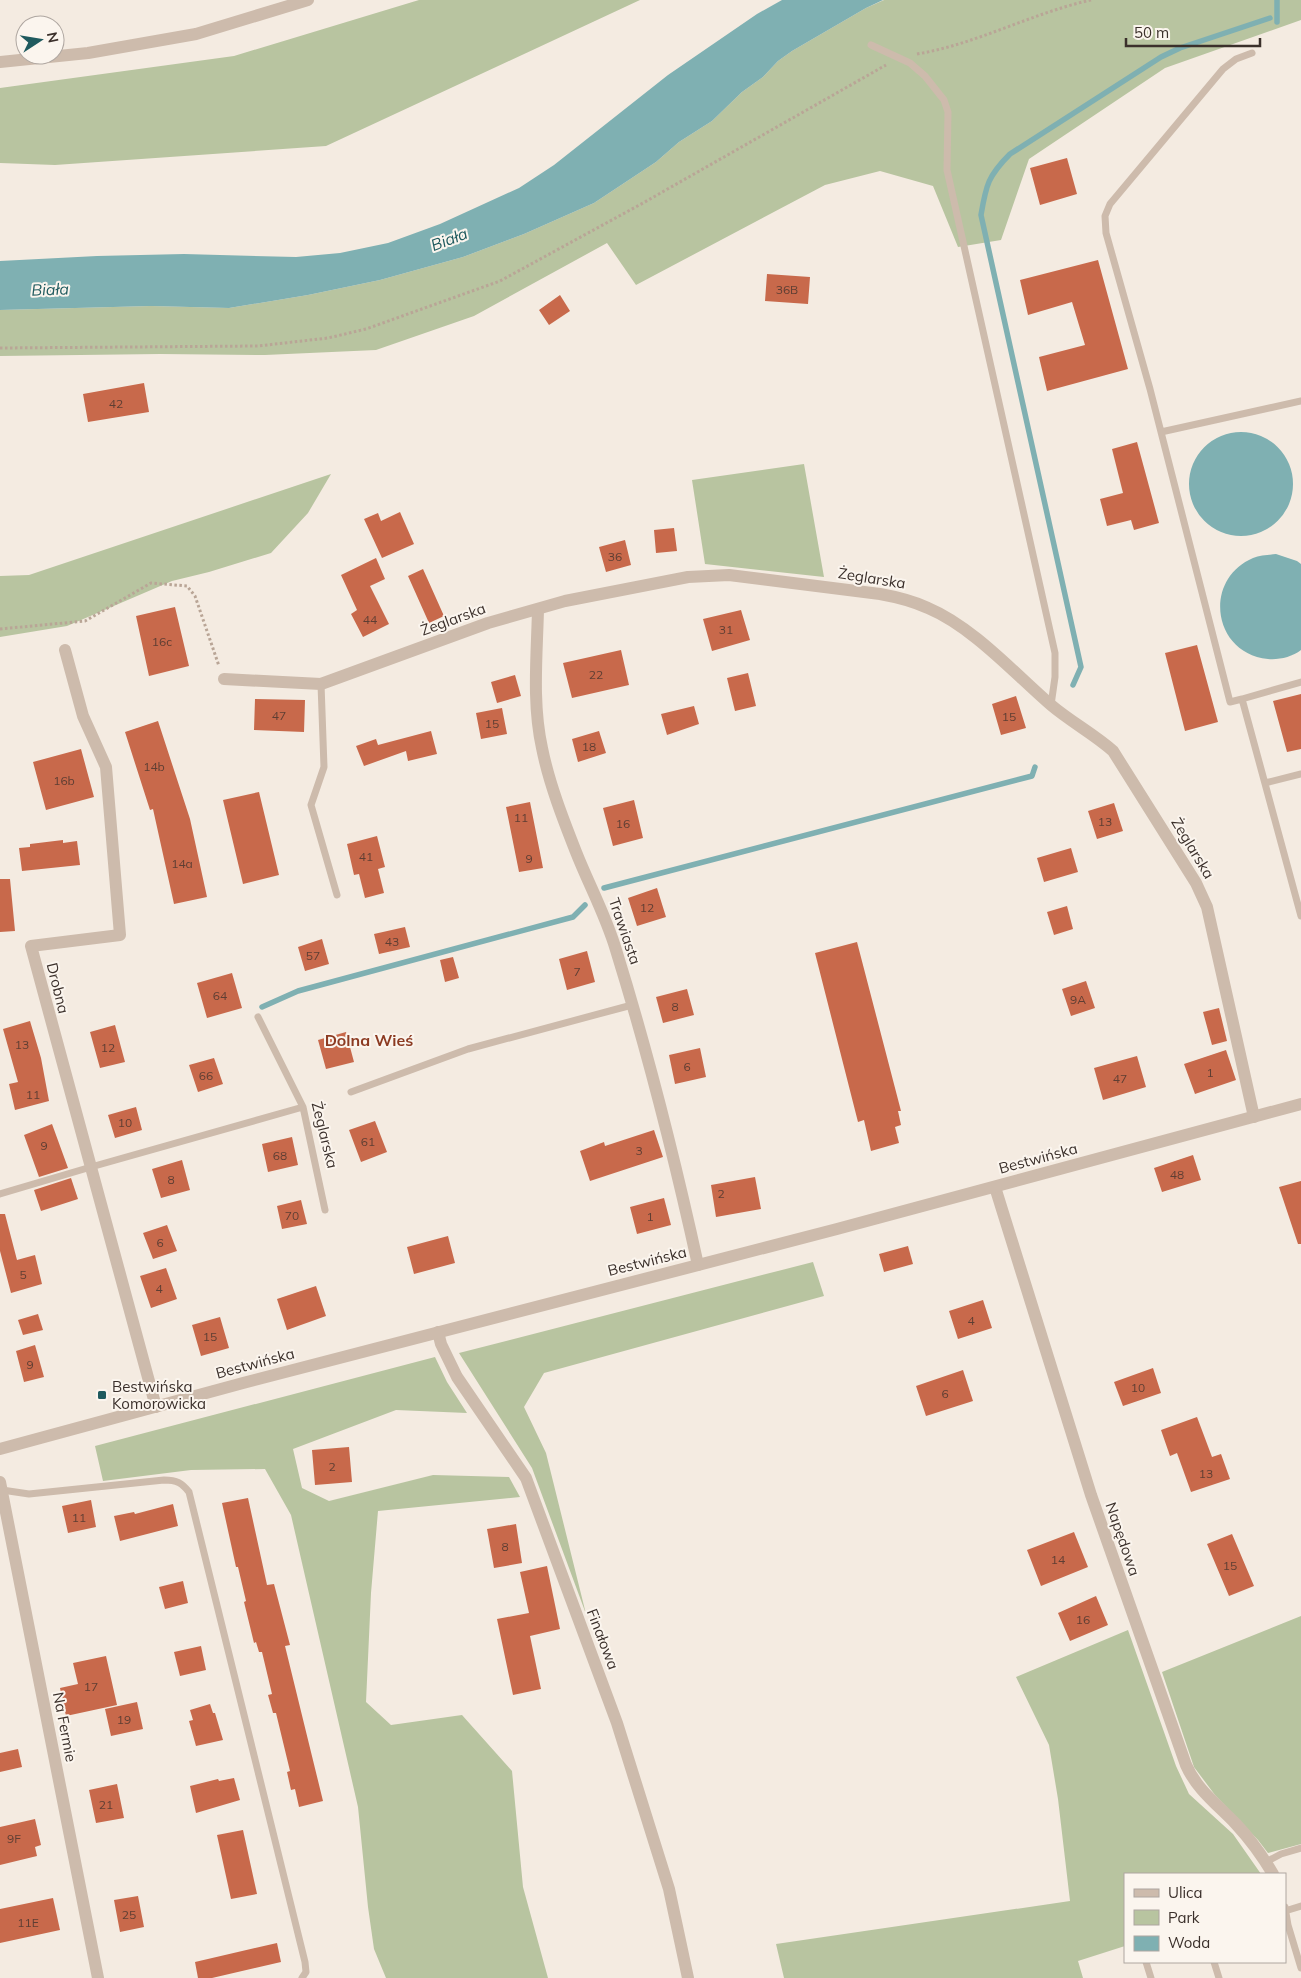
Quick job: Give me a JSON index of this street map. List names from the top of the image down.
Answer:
{
  "streets": {
    "street": [
      "Żeglarska",
      "Trawiasta",
      "Drobna",
      "Bestwińska",
      "Napędowa",
      "Finałowa",
      "Na Fermie"
    ]
  },
  "crossings": [
    ["Żeglarska", "Trawiasta"],
    ["Żeglarska", "Bestwińska"],
    ["Trawiasta", "Bestwińska"],
    ["Drobna", "Bestwińska"],
    ["Bestwińska", "Napędowa"],
    ["Bestwińska", "Finałowa"]
  ],
  "districts": ["Dolna Wieś"],
  "water": ["Biała"],
  "places": {
    "transit": ["Bestwińska Komorowicka"]
  },
  "house_numbers": [
    "36B",
    "42",
    "36",
    "44",
    "31",
    "16c",
    "22",
    "47",
    "15",
    "15",
    "18",
    "14b",
    "16b",
    "11",
    "13",
    "16",
    "41",
    "9",
    "14a",
    "12",
    "43",
    "57",
    "7",
    "64",
    "9A",
    "8",
    "13",
    "12",
    "6",
    "1",
    "66",
    "47",
    "11",
    "10",
    "61",
    "9",
    "3",
    "68",
    "48",
    "8",
    "2",
    "70",
    "1",
    "6",
    "5",
    "4",
    "4",
    "15",
    "9",
    "10",
    "6",
    "2",
    "13",
    "11",
    "8",
    "14",
    "15",
    "16",
    "17",
    "19",
    "21",
    "9F",
    "25",
    "11E"
  ],
  "legend": ["Ulica", "Park", "Woda"],
  "scale_bar": "50 m",
  "north": "right"
}
